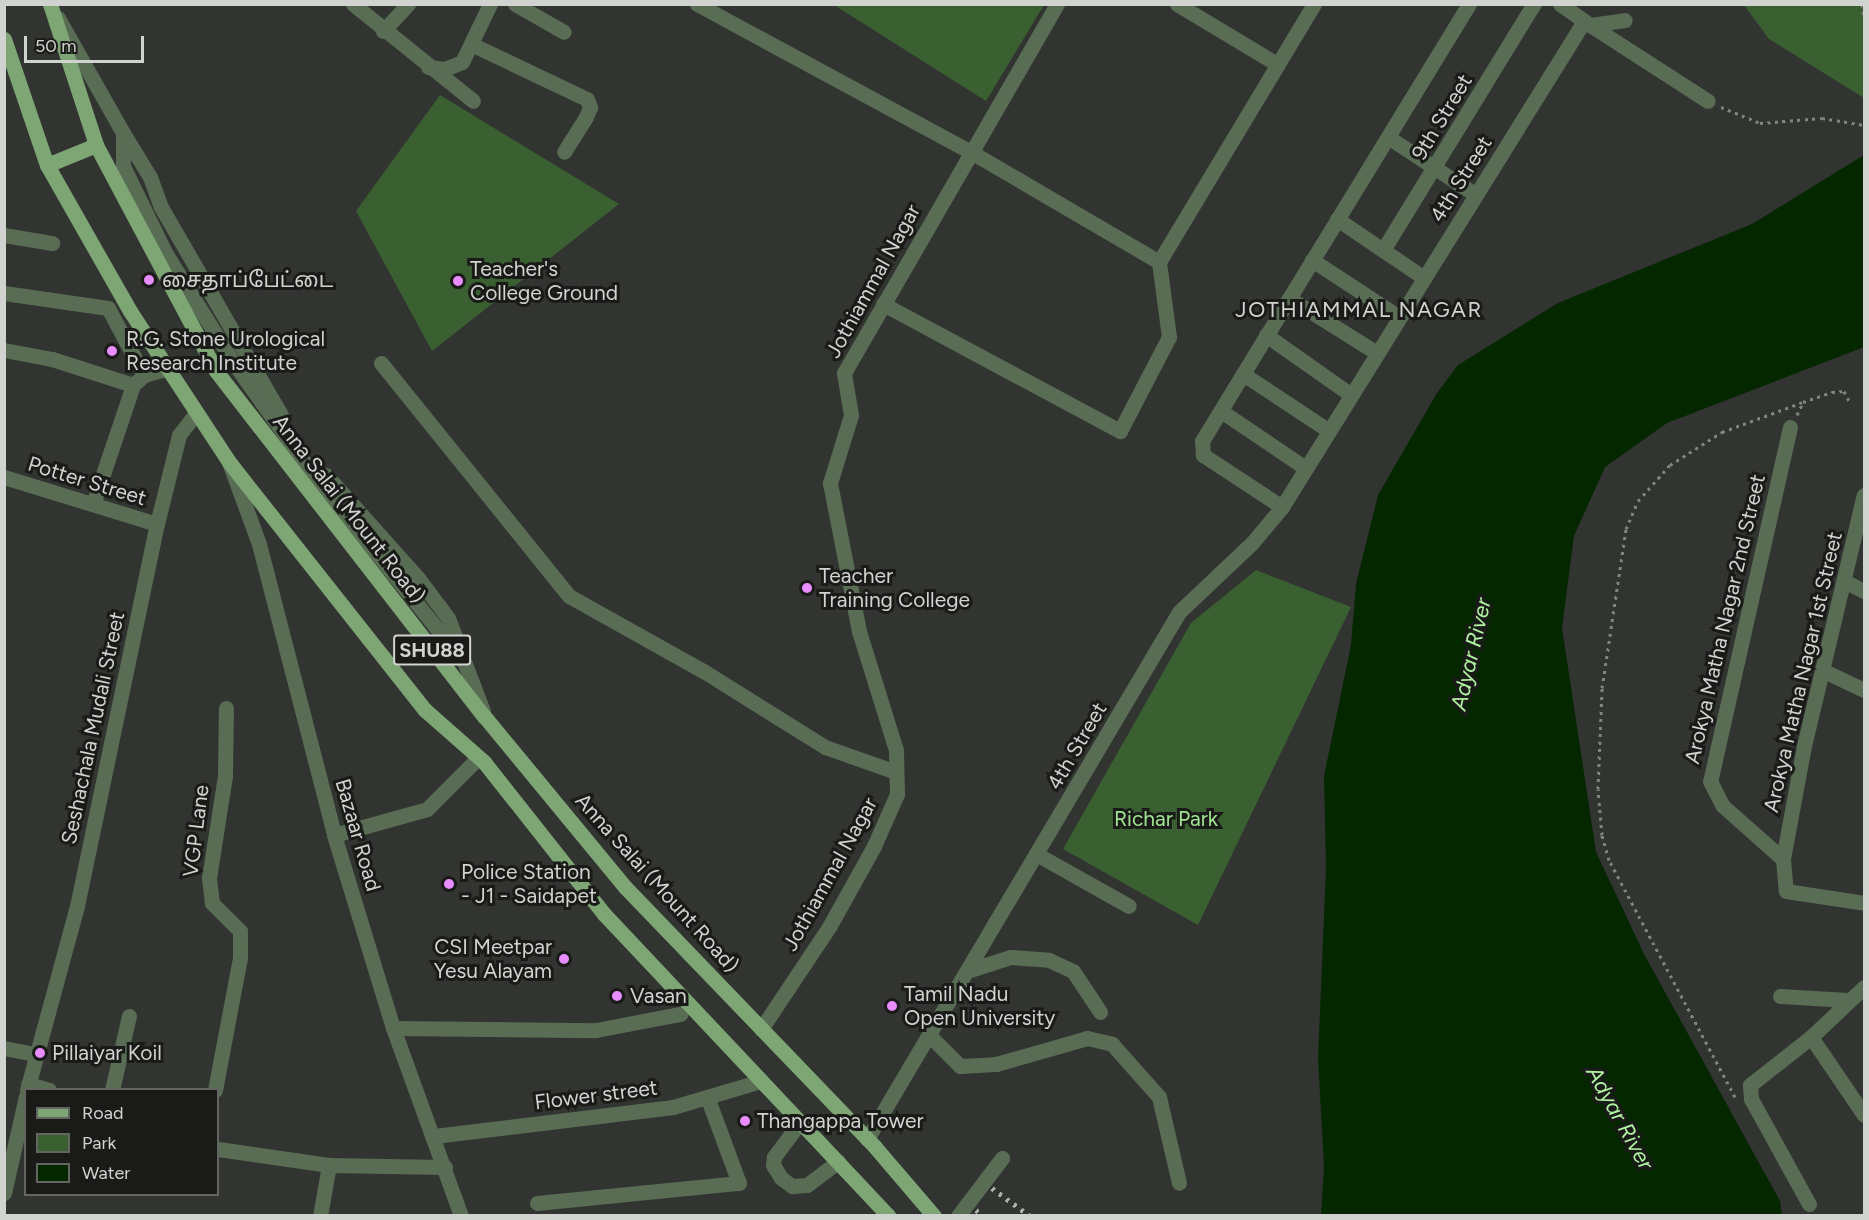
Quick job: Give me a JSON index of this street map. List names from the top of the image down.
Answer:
{
  "streets": {
    "main road": ["Anna Salai (Mount Road)", "SHU88"],
    "street": [
      "9th Street",
      "4th Street",
      "Jothiammal Nagar",
      "Potter Street",
      "Arokya Matha Nagar 2nd Street",
      "Arokya Matha Nagar 1st Street",
      "Seshachala Mudali Street",
      "VGP Lane",
      "Bazaar Road",
      "Flower street"
    ]
  },
  "crossings": [
    ["4th Street", "Anna Salai (Mount Road)"],
    ["Jothiammal Nagar", "Anna Salai (Mount Road)"],
    ["Potter Street", "Seshachala Mudali Street"],
    ["Arokya Matha Nagar 2nd Street", "Arokya Matha Nagar 1st Street"],
    ["SHU88", "Seshachala Mudali Street"],
    ["SHU88", "Bazaar Road"],
    ["SHU88", "Flower street"],
    ["Bazaar Road", "Flower street"]
  ],
  "districts": ["JOTHIAMMAL NAGAR"],
  "water": ["Adyar River"],
  "parks": ["Richar Park"],
  "places": [
    "சைதாப்பேட்டை",
    "Teacher's College Ground",
    "R.G. Stone Urological Research Institute",
    "Teacher Training College",
    "Police Station - J1 - Saidapet",
    "CSI Meetpar Yesu Alayam",
    "Vasan",
    "Tamil Nadu Open University",
    "Pillaiyar Koil",
    "Thangappa Tower"
  ],
  "legend": ["Road", "Park", "Water"],
  "scale_bar": "50 m"
}
